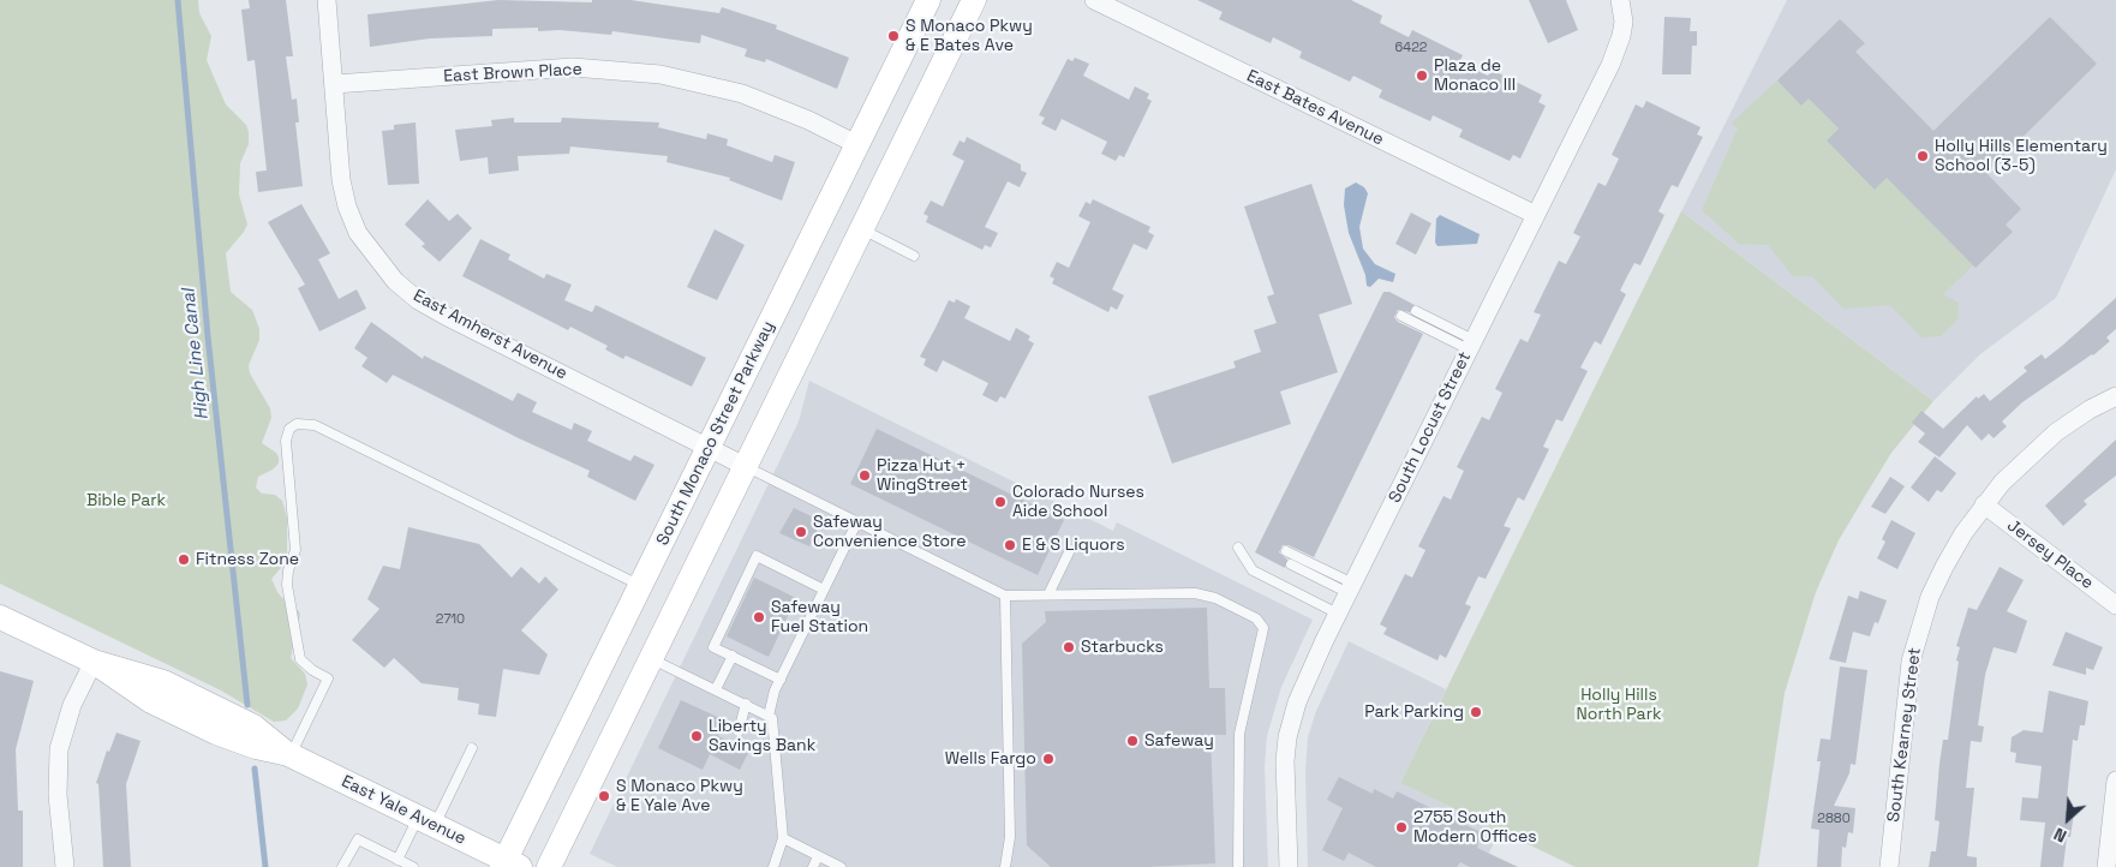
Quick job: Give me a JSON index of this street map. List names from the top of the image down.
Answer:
{
  "streets": {
    "main road": ["South Monaco Street Parkway", "East Yale Avenue"],
    "street": [
      "East Brown Place",
      "East Bates Avenue",
      "East Amherst Avenue",
      "South Locust Street",
      "Jersey Place",
      "South Kearney Street"
    ]
  },
  "crossings": [
    ["East Brown Place", "East Amherst Avenue"],
    ["East Brown Place", "South Monaco Street Parkway"],
    ["East Bates Avenue", "South Locust Street"],
    ["East Amherst Avenue", "South Monaco Street Parkway"],
    ["South Monaco Street Parkway", "East Yale Avenue"],
    ["Jersey Place", "South Kearney Street"]
  ],
  "water": ["High Line Canal"],
  "parks": ["Bible Park", "Holly Hills North Park"],
  "places": [
    "S Monaco Pkwy & E Bates Ave",
    "Plaza de Monaco III",
    "Holly Hills Elementary School (3-5)",
    "Pizza Hut + WingStreet",
    "Colorado Nurses Aide School",
    "Safeway Convenience Store",
    "E & S Liquors",
    "Fitness Zone",
    "Safeway Fuel Station",
    "Starbucks",
    "Park Parking",
    "Liberty Savings Bank",
    "Safeway",
    "Wells Fargo",
    "S Monaco Pkwy & E Yale Ave",
    "2755 South Modern Offices"
  ],
  "house_numbers": ["6422", "2710", "2880"],
  "north": "bottom left"
}
